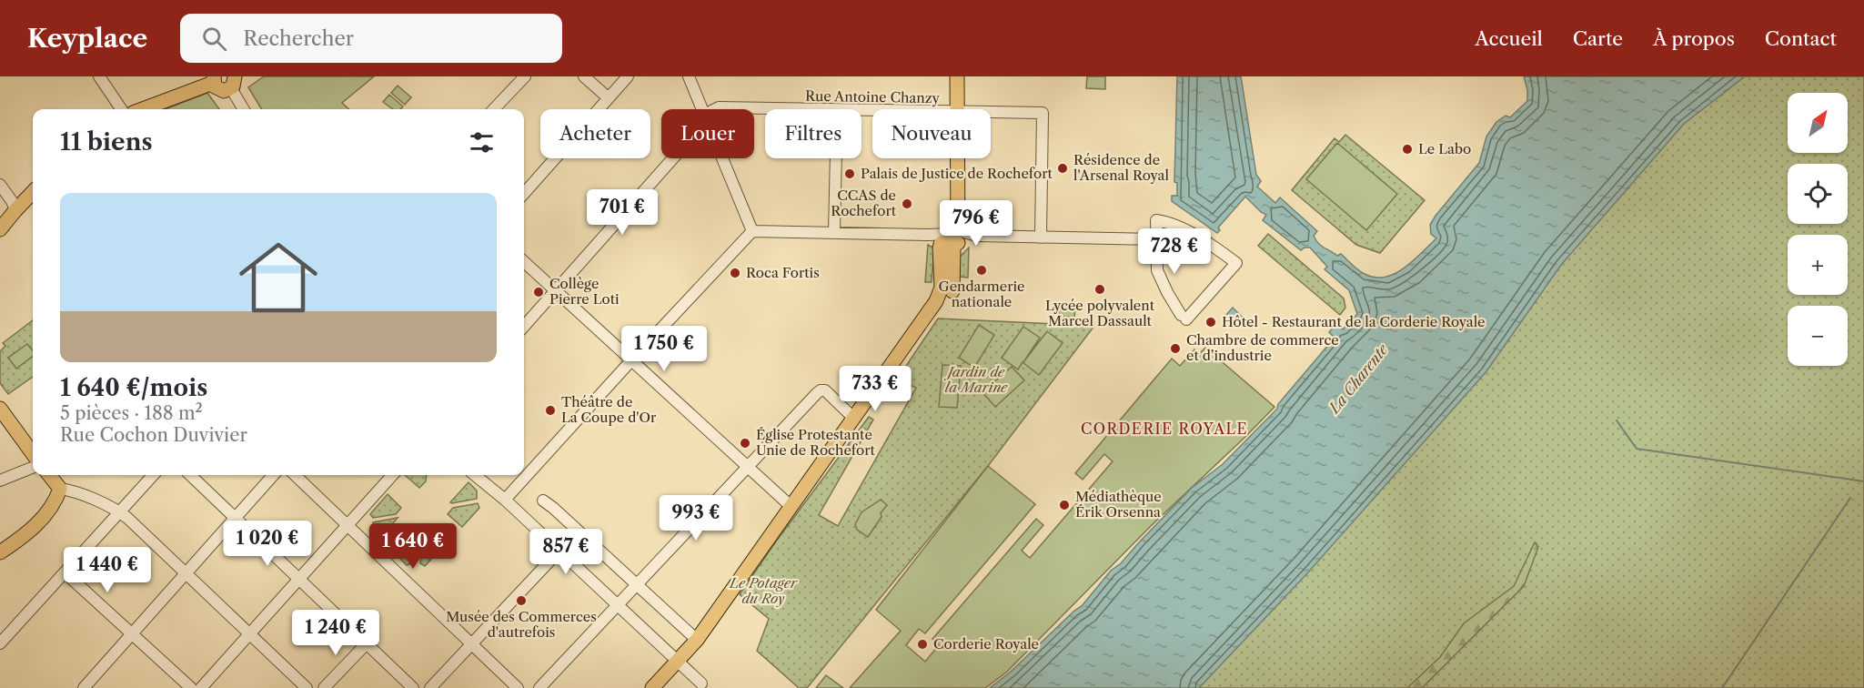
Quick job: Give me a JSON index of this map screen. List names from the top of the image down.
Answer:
{
  "streets": {
    "street": ["Rue Antoine Chanzy"]
  },
  "districts": ["CORDERIE ROYALE"],
  "water": ["La Charente"],
  "parks": ["Jardin de la Marine", "Le Potager du Roy"],
  "places": [
    "Le Labo",
    "Résidence de l'Arsenal Royal",
    "Palais de Justice de Rochefort",
    "CCAS de Rochefort",
    "Gendarmerie nationale",
    "Roca Fortis",
    "Lycée polyvalent Marcel Dassault",
    "Collège Pierre Loti",
    "Hôtel - Restaurant de la Corderie Royale",
    "Chambre de commerce et d’industrie",
    "Théâtre de La Coupe d'Or",
    "Église Protestante Unie de Rochefort",
    "Médiathèque Érik Orsenna",
    "Musée des Commerces d'autrefois",
    "Corderie Royale"
  ],
  "north": "top right",
  "page": {
    "header": "Keyplace",
    "search": "Rechercher",
    "nav": [
      "Accueil",
      "Carte",
      "À propos",
      "Contact"
    ],
    "map_buttons": ["+", "−"],
    "chip": [
      "Acheter",
      "Louer",
      "Filtres",
      "Nouveau"
    ],
    "heading": "11 biens",
    "list": [
      {
        "name": "1 640 €/mois",
        "note": "5 pièces · 188 m² · Rue Cochon Duvivier"
      }
    ],
    "price": [
      "701 €",
      "796 €",
      "728 €",
      "1 750 €",
      "733 €",
      "993 €",
      "1 020 €",
      "1 640 €",
      "857 €",
      "1 440 €",
      "1 240 €"
    ]
  }
}
